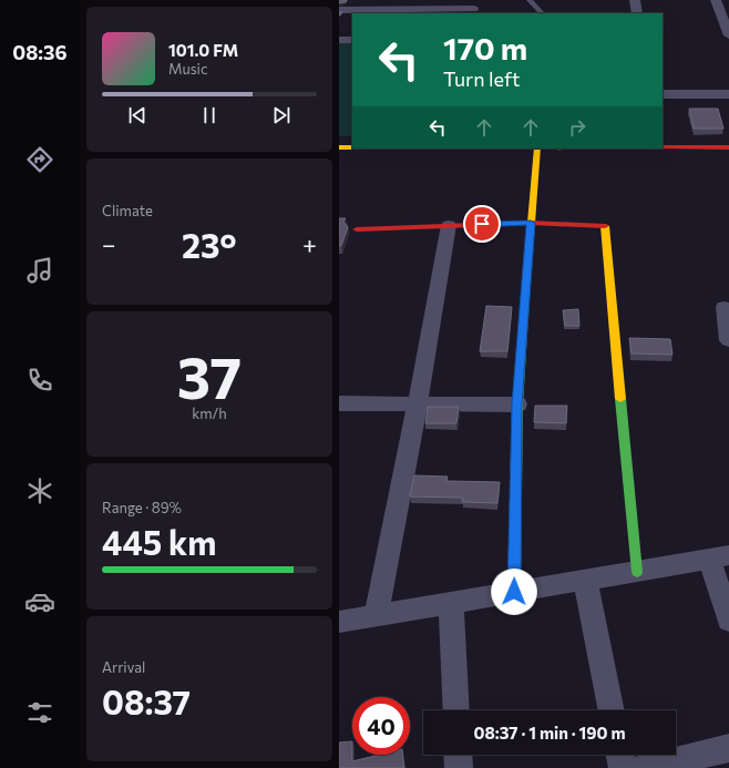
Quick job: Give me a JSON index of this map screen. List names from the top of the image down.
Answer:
{
  "page": {
    "tabs": "08:36",
    "turn": ["170 m", "Turn left"],
    "song": ["101.0 FM", "Music"],
    "tile": [
      "Climate",
      ["37", "km/h"],
      ["Range · 89%", "445 km"],
      ["Arrival", "08:37"]
    ],
    "heat": ["−", "23°", "+"],
    "limit": "40",
    "trip": "08:37 · 1 min · 190 m"
  }
}
